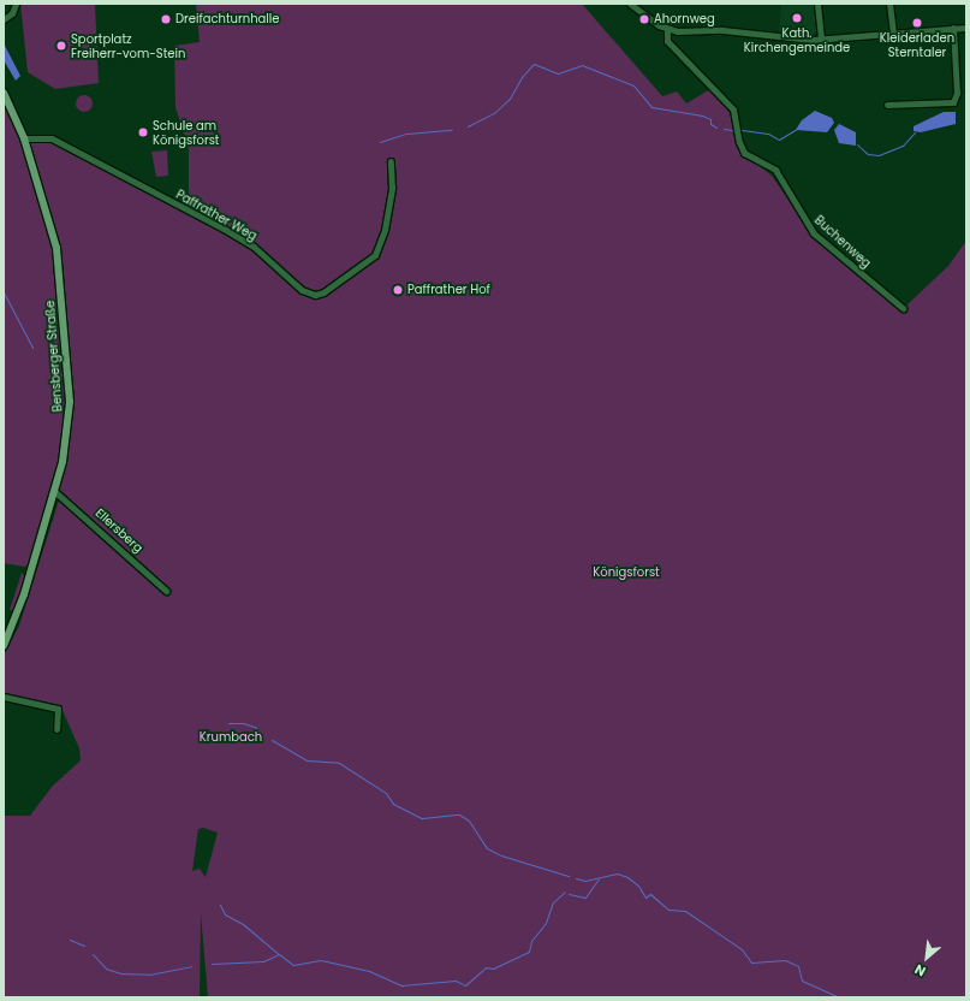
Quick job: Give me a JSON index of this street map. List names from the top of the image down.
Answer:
{
  "streets": {
    "main road": ["Bensberger Straße"],
    "street": ["Paffrather Weg", "Buchenweg", "Ellersberg"]
  },
  "crossings": [
    ["Paffrather Weg", "Bensberger Straße"],
    ["Bensberger Straße", "Ellersberg"]
  ],
  "parks": ["Königsforst", "Krumbach"],
  "places": [
    "Kath. Kirchengemeinde",
    "Dreifachturnhalle",
    "Ahornweg",
    "Kleiderladen Sterntaler",
    "Sportplatz Freiherr-vom-Stein",
    "Schule am Königsforst",
    "Paffrather Hof"
  ],
  "north": "bottom left"
}
